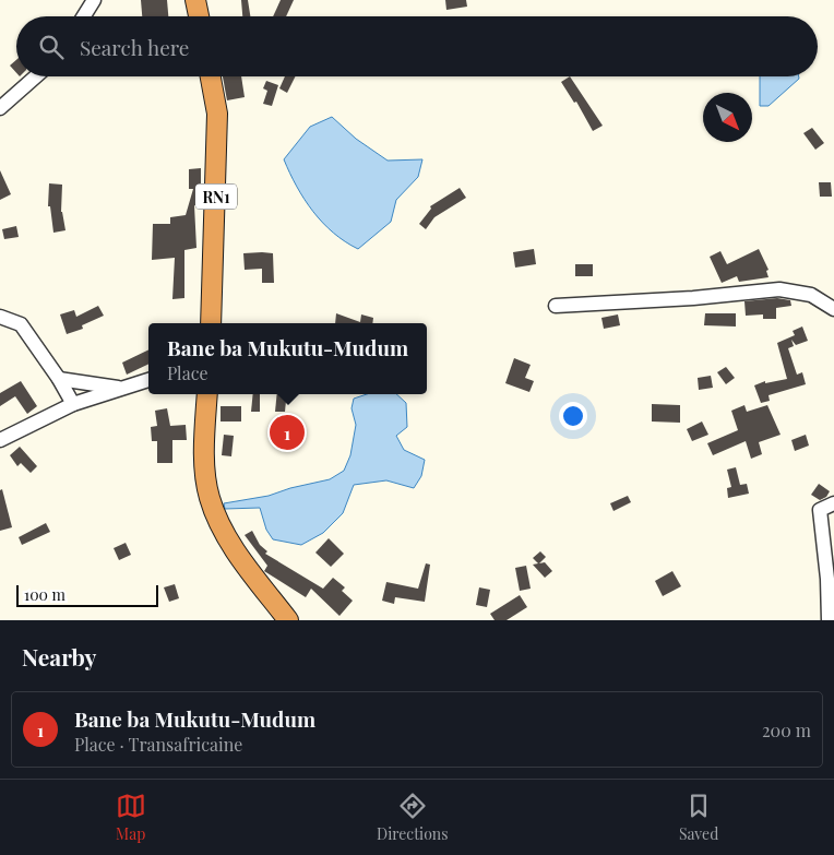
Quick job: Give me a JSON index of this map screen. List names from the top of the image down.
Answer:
{
  "streets": {
    "highway": ["RN1"]
  },
  "scale_bar": "100 m",
  "north": "bottom right",
  "page": {
    "search": "Search here",
    "popup": ["Bane ba Mukutu-Mudum", "Place"],
    "pins": "1",
    "scale": "100 m",
    "heading": "Nearby",
    "list": [
      {
        "mark": "1",
        "name": "Bane ba Mukutu-Mudum",
        "note": "Place · Transafricaine",
        "value": "200 m"
      }
    ],
    "nav": ["Map", "Directions", "Saved"]
  }
}
